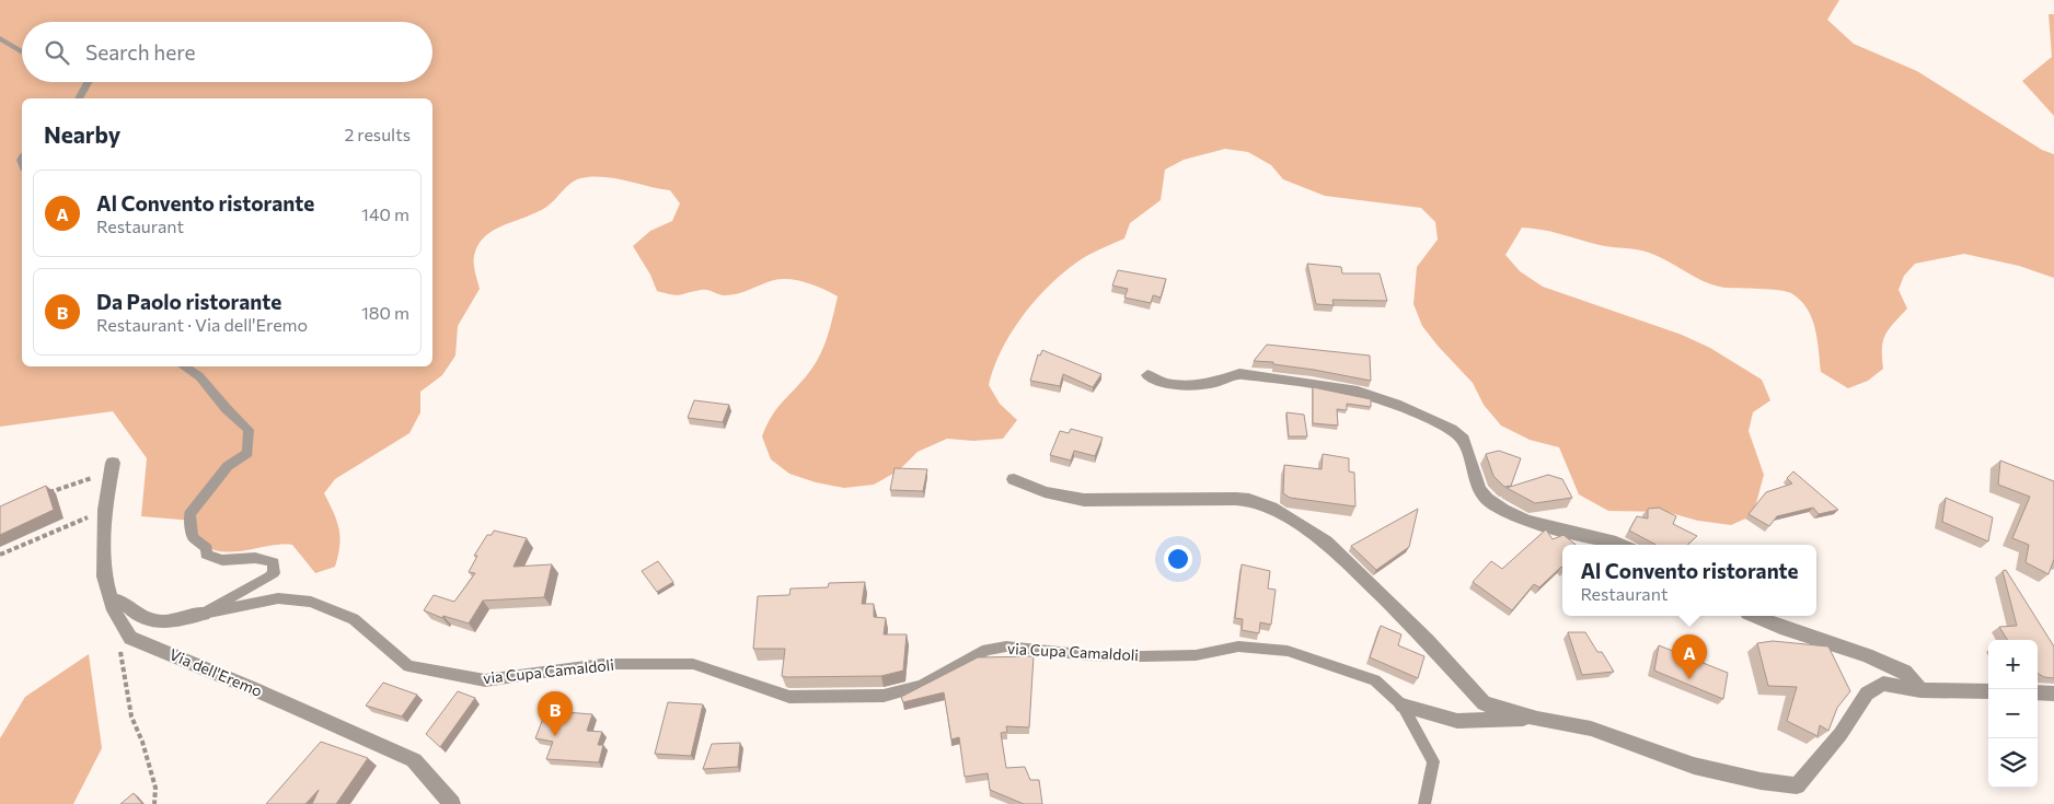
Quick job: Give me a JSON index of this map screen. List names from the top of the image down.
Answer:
{
  "streets": {
    "street": ["via Cupa Camaldoli", "Via dell'Eremo"]
  },
  "page": {
    "search": "Search here",
    "heading": ["Nearby", "2 results"],
    "list": [
      {
        "mark": "A",
        "name": "Al Convento ristorante",
        "note": "Restaurant",
        "value": "140 m"
      },
      {
        "mark": "B",
        "name": "Da Paolo ristorante",
        "note": "Restaurant · Via dell'Eremo",
        "value": "180 m"
      }
    ],
    "popup": ["Al Convento ristorante", "Restaurant"],
    "pins": ["A", "B"],
    "map_buttons": ["+", "−"]
  }
}
